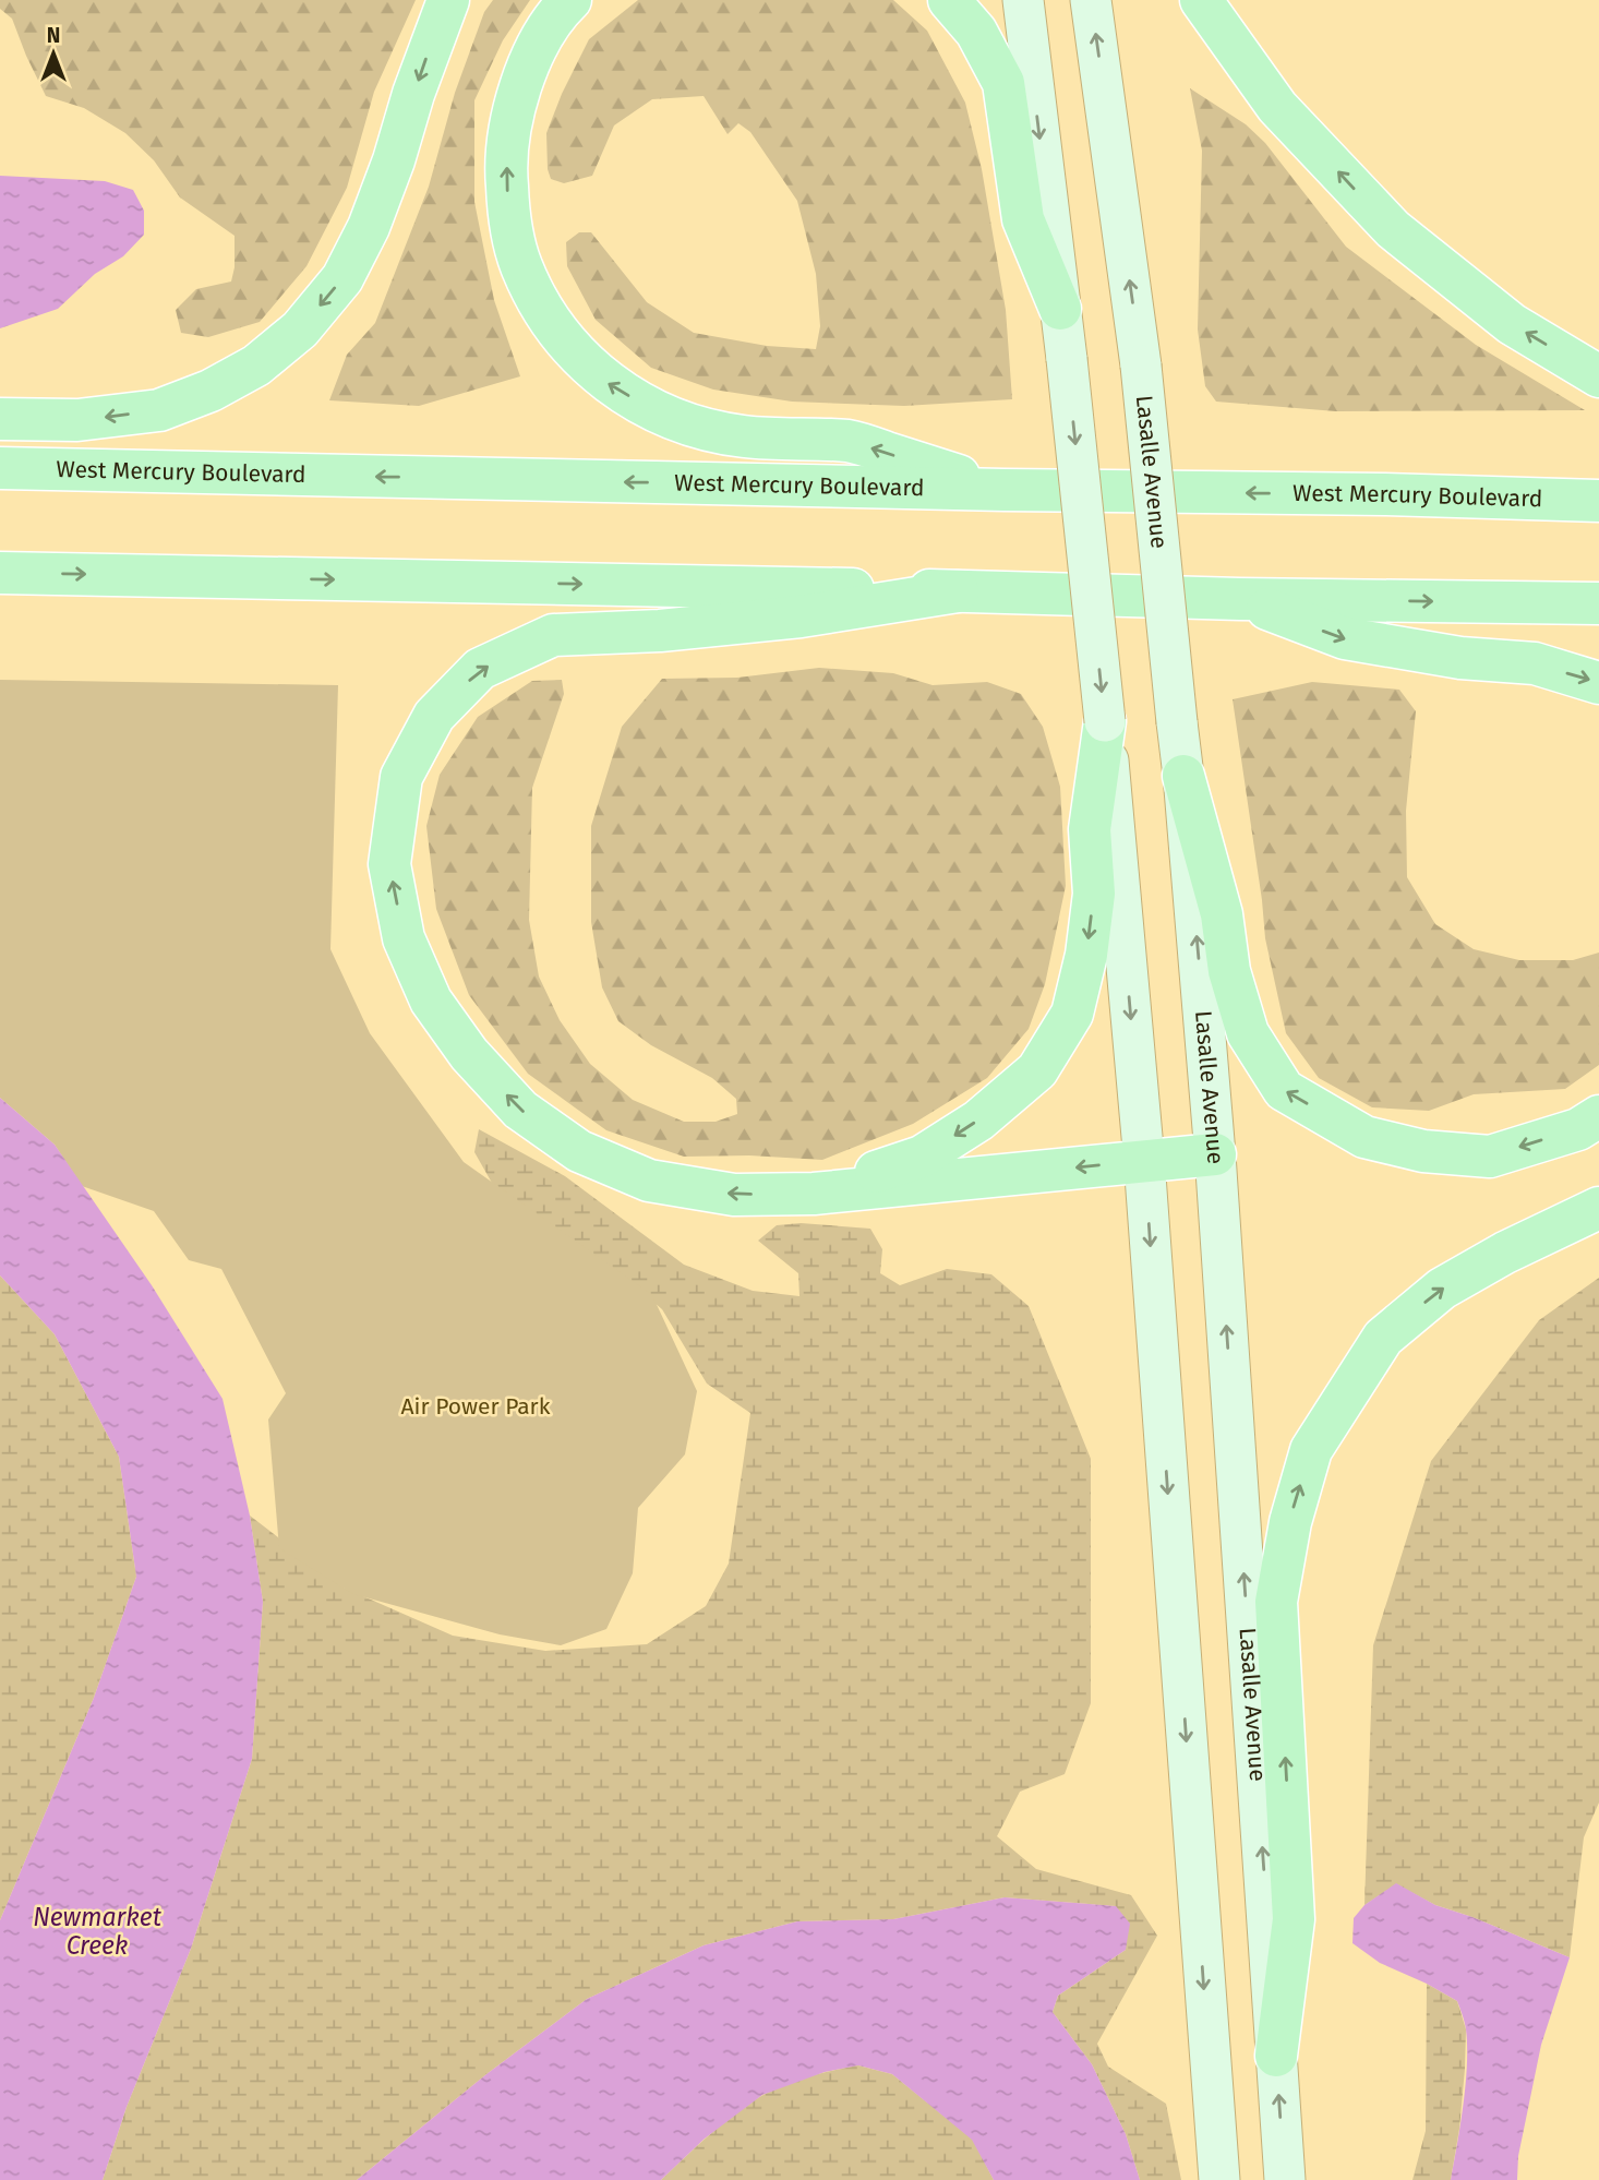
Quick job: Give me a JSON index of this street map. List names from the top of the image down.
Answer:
{
  "streets": {
    "main road": ["West Mercury Boulevard", "Lasalle Avenue"]
  },
  "water": ["Newmarket Creek"],
  "parks": ["Air Power Park"],
  "north": "top"
}
